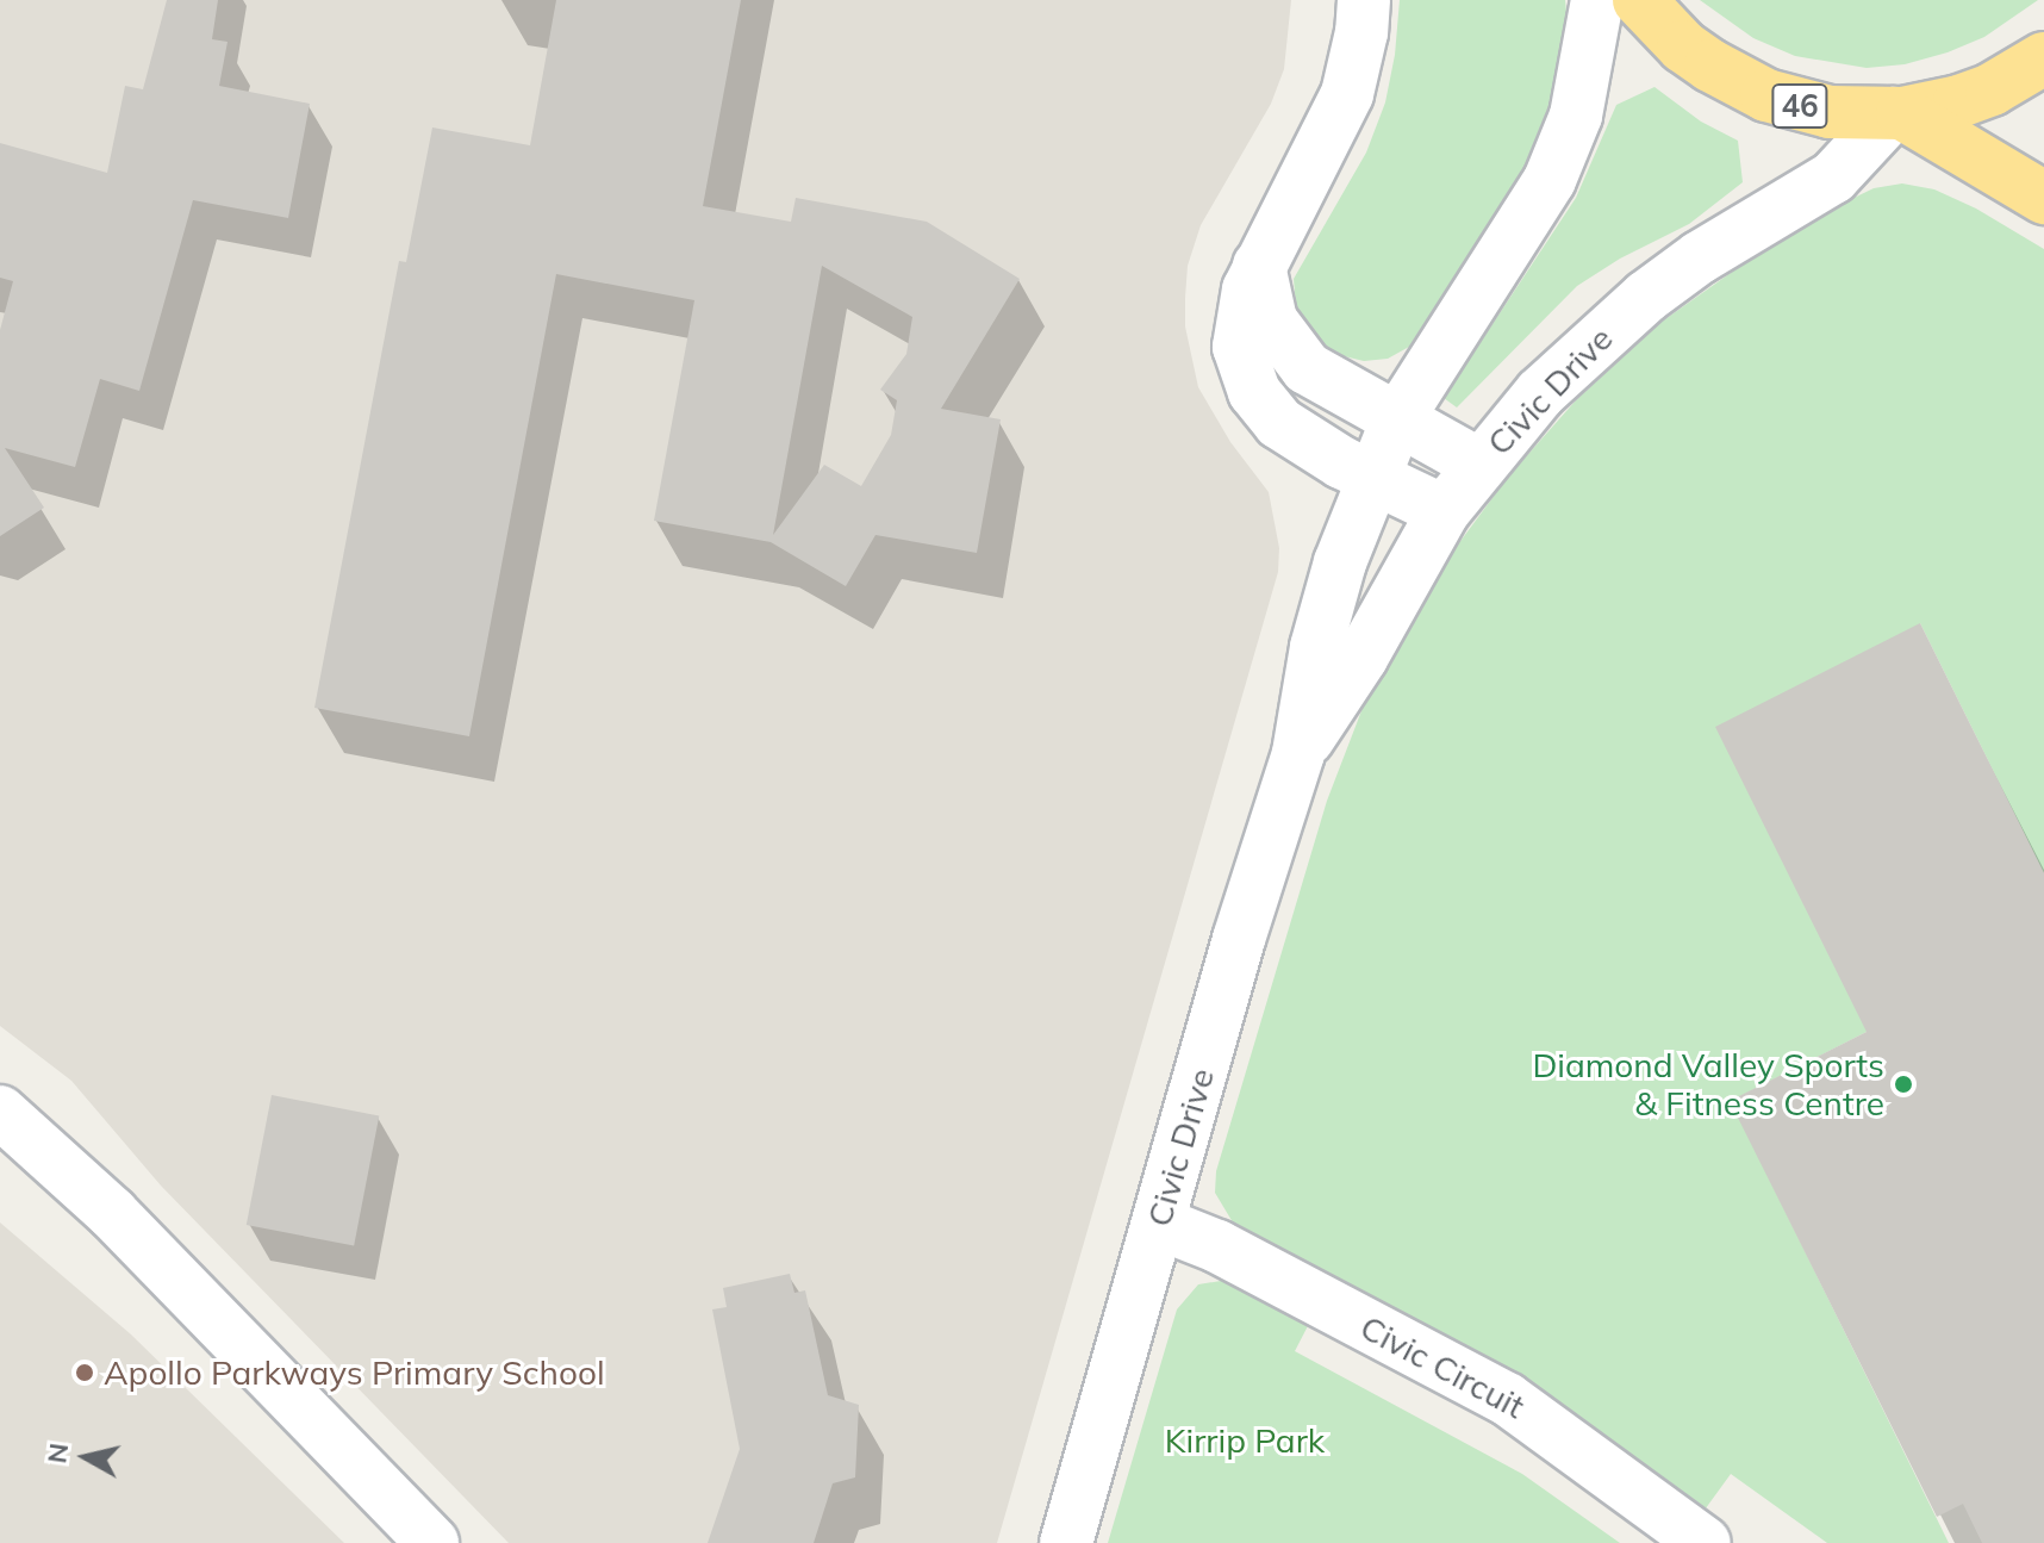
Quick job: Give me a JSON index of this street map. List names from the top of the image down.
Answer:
{
  "streets": {
    "highway": ["46"],
    "street": ["Civic Drive", "Civic Circuit"]
  },
  "crossings": [
    ["46", "Civic Drive"],
    ["Civic Drive", "Civic Circuit"]
  ],
  "parks": ["Kirrip Park"],
  "places": ["Diamond Valley Sports & Fitness Centre", "Apollo Parkways Primary School"],
  "north": "left"
}
